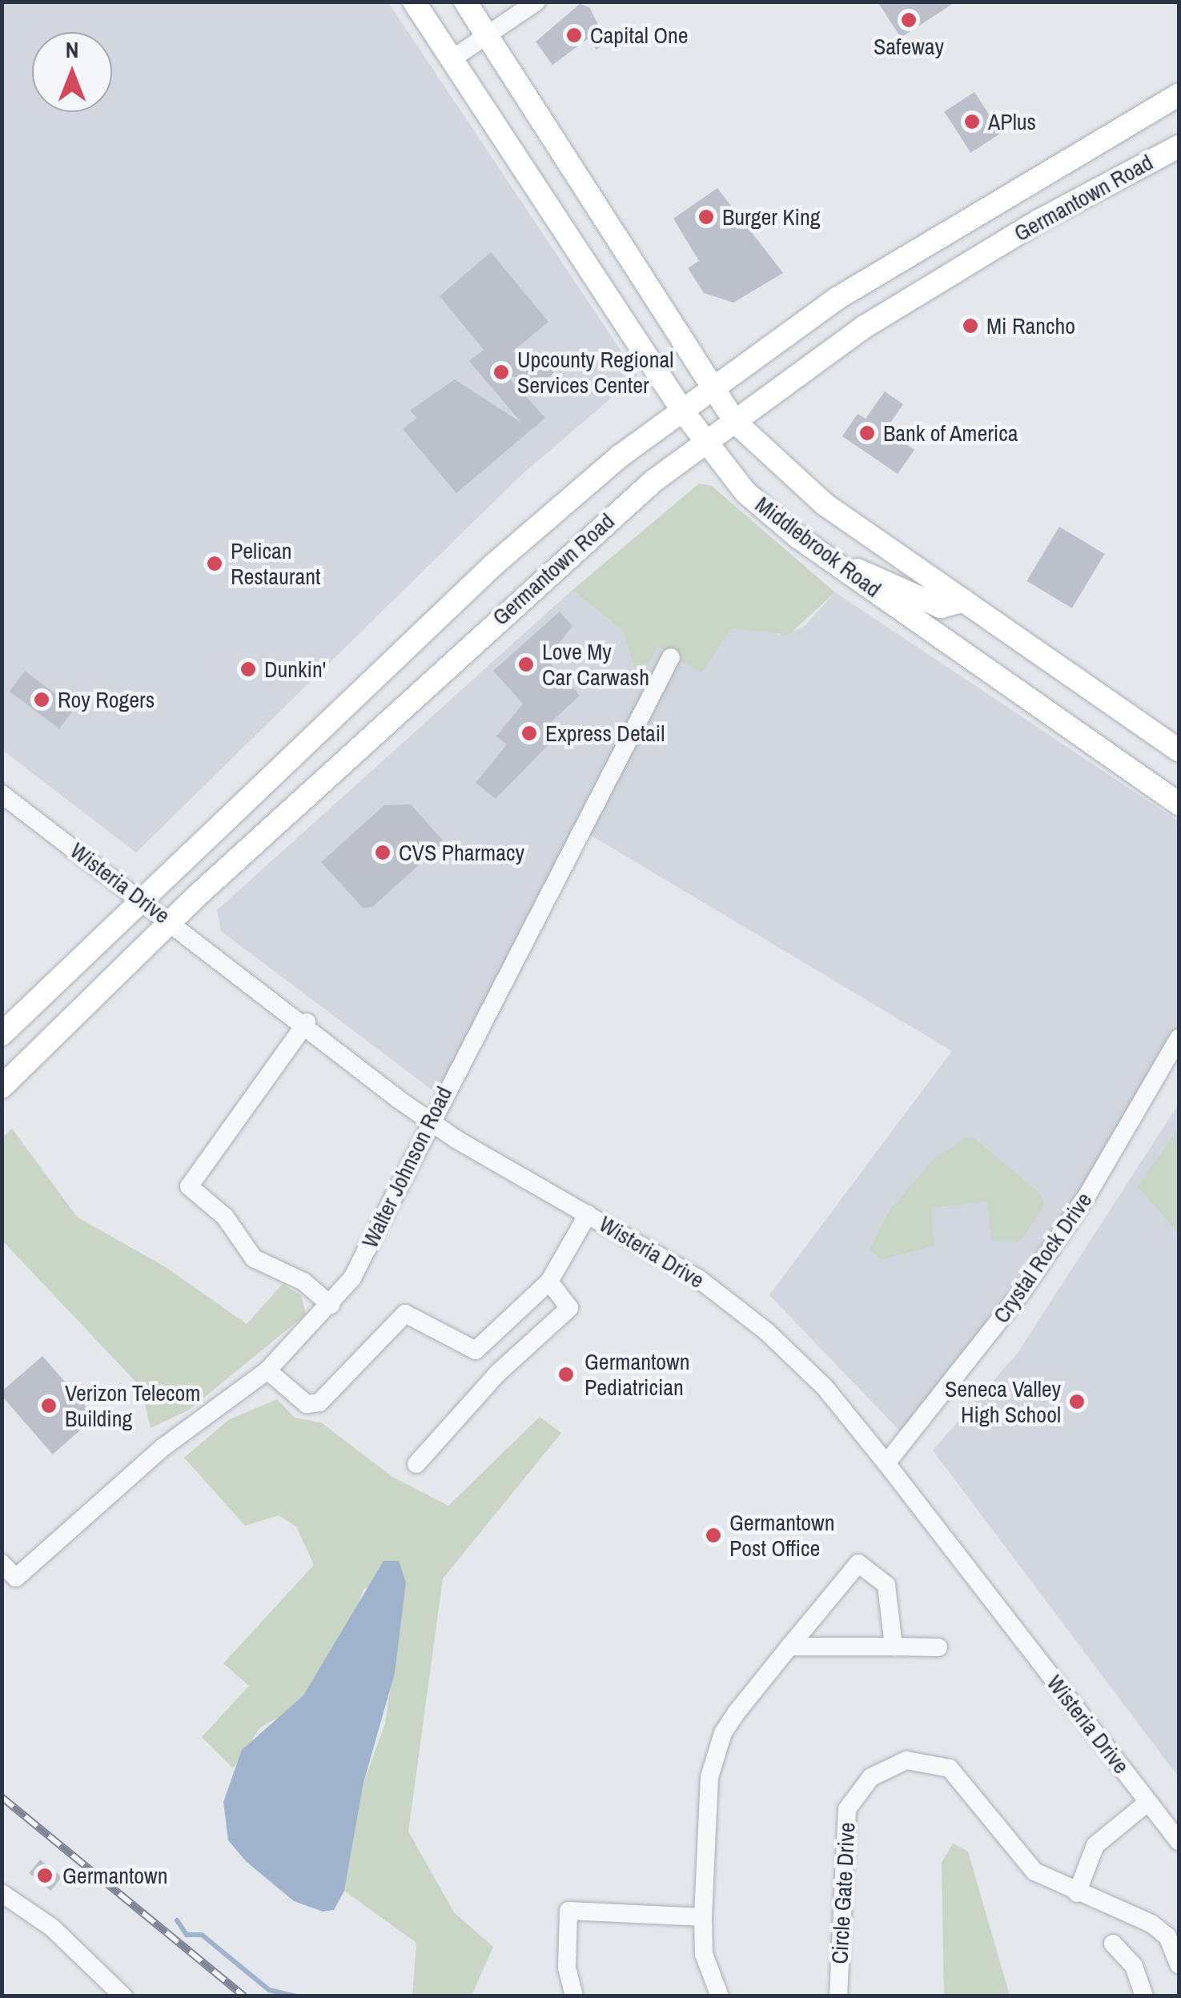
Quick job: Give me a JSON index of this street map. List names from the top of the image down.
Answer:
{
  "streets": {
    "main road": ["Germantown Road", "Middlebrook Road"],
    "street": [
      "Wisteria Drive",
      "Walter Johnson Road",
      "Crystal Rock Drive",
      "Circle Gate Drive"
    ]
  },
  "crossings": [
    ["Germantown Road", "Middlebrook Road"],
    ["Germantown Road", "Wisteria Drive"],
    ["Wisteria Drive", "Walter Johnson Road"],
    ["Wisteria Drive", "Crystal Rock Drive"]
  ],
  "places": [
    "Safeway",
    "Capital One",
    "APlus",
    "Burger King",
    "Mi Rancho",
    "Upcounty Regional Services Center",
    "Bank of America",
    "Pelican Restaurant",
    "Love My Car Carwash",
    "Dunkin'",
    "Roy Rogers",
    "Express Detail",
    "CVS Pharmacy",
    "Germantown Pediatrician",
    "Seneca Valley High School",
    "Verizon Telecom Building",
    "Germantown Post Office",
    "Germantown"
  ],
  "north": "top"
}
